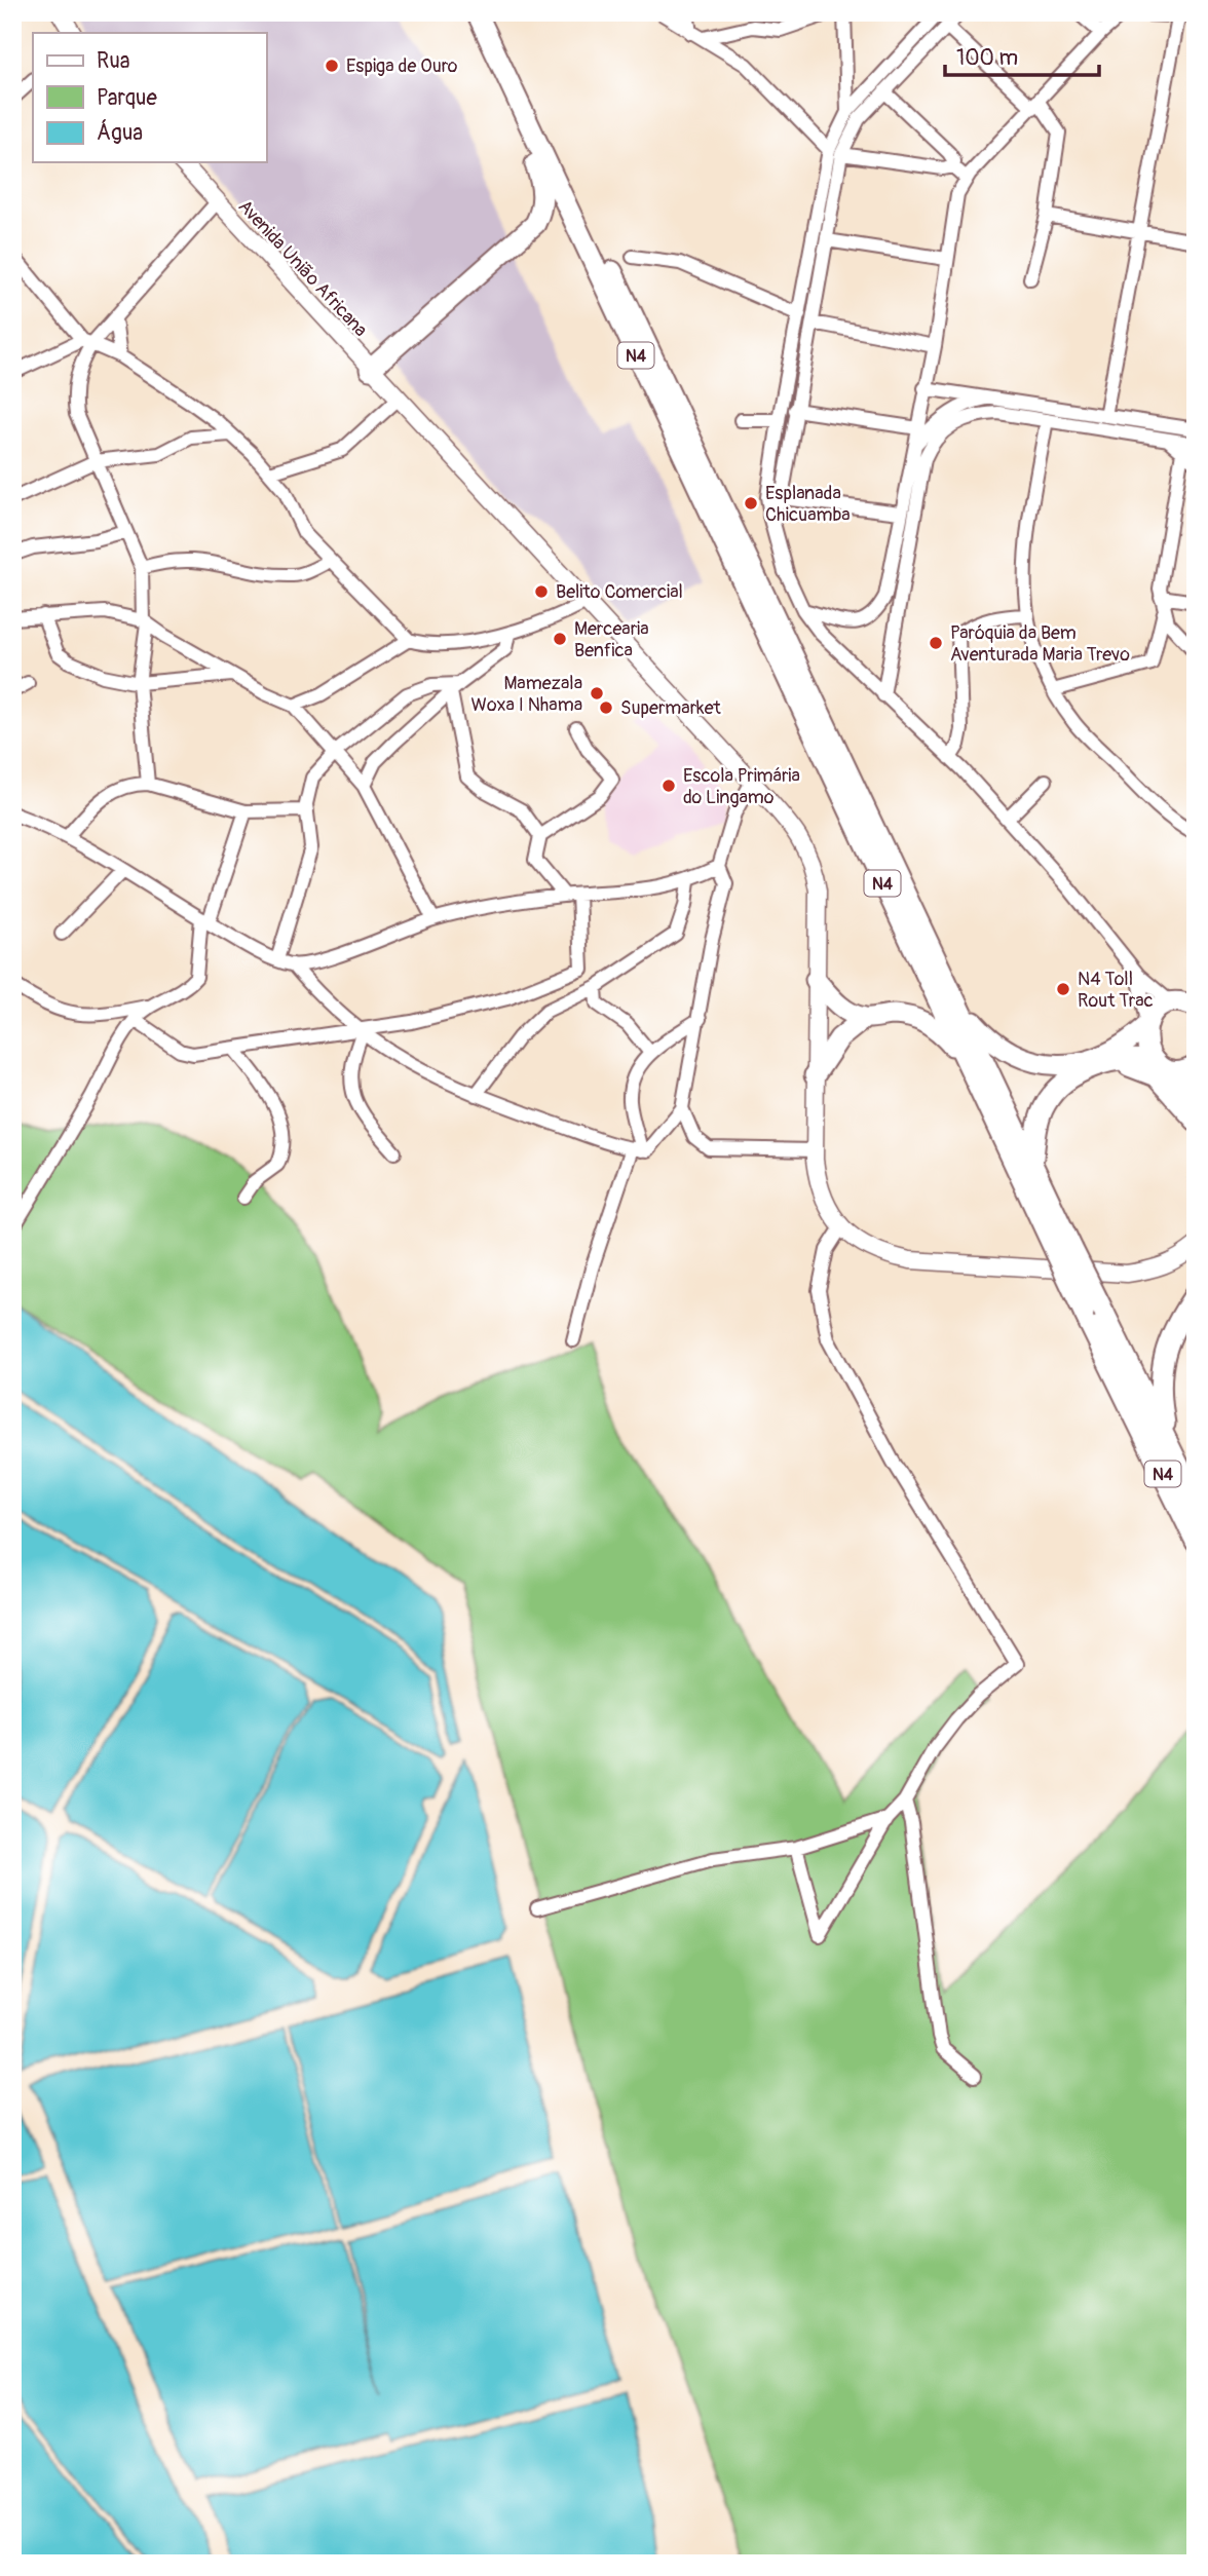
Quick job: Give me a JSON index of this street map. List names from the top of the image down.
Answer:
{
  "streets": {
    "main road": ["Avenida União Africana", "N4"]
  },
  "places": [
    "Espiga de Ouro",
    "Esplanada Chicuamba",
    "Belito Comercial",
    "Mercearia Benfica",
    "Paróquia da Bem Aventurada Maria Trevo",
    "Mamezala Woxa I Nhama",
    "Supermarket",
    "Escola Primária do Lingamo",
    "N4 Toll Rout Trac"
  ],
  "legend": ["Rua", "Parque", "Água"],
  "scale_bar": "100 m"
}
